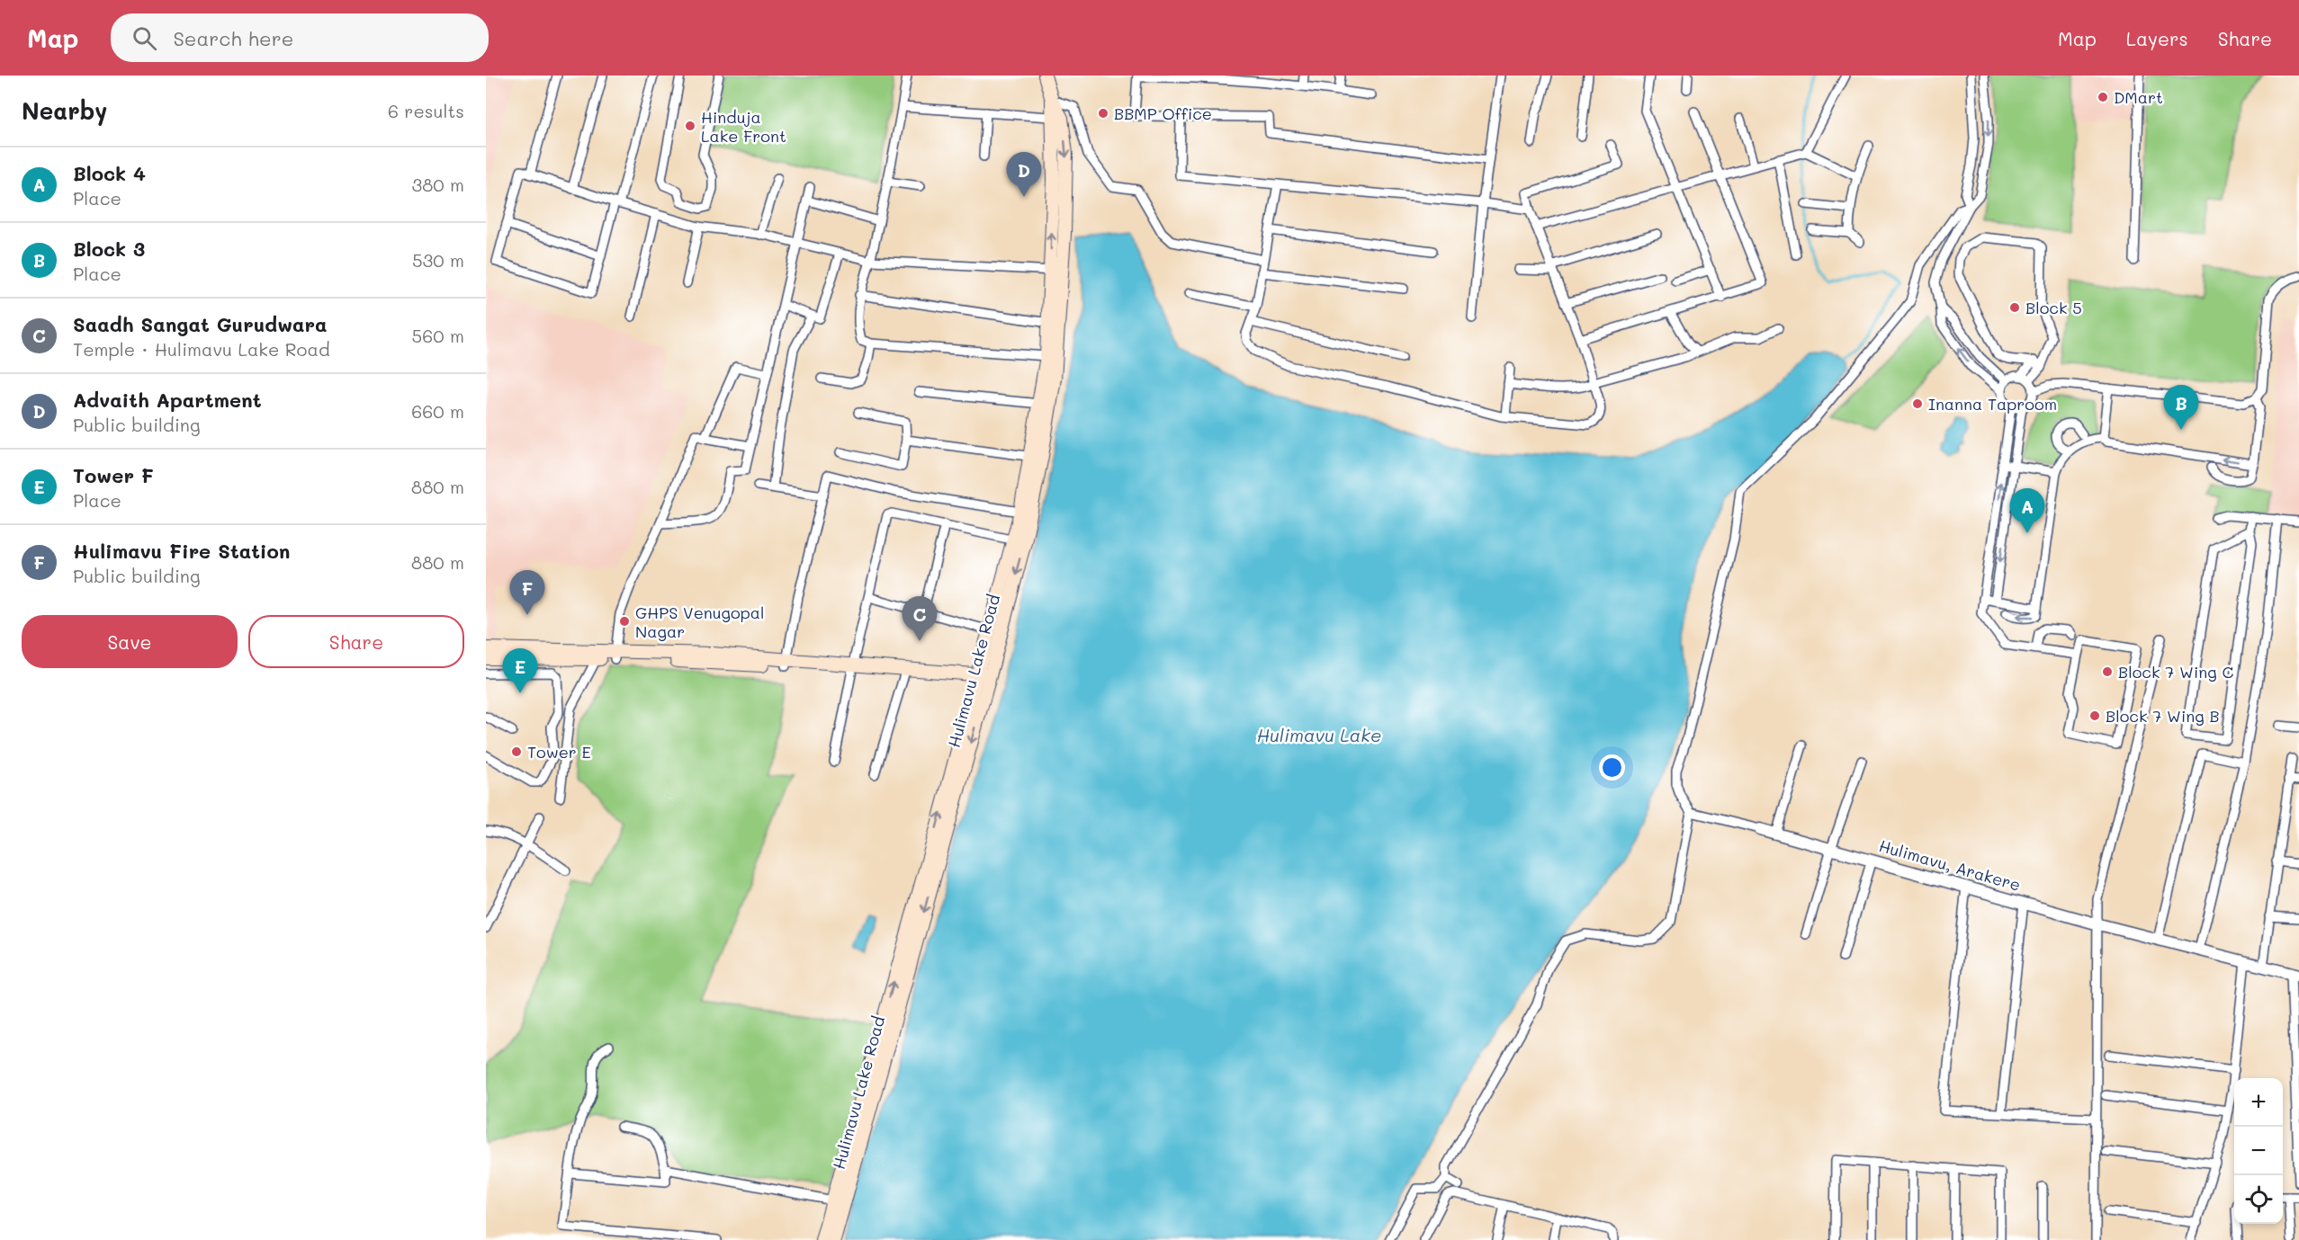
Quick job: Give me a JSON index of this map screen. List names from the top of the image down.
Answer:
{
  "streets": {
    "main road": ["Hulimavu Lake Road"],
    "street": ["Hulimavu, Arakere"]
  },
  "water": ["Hulimavu Lake"],
  "places": [
    "DMart",
    "BBMP Office",
    "Hinduja Lake Front",
    "Block 5",
    "Inanna Taproom",
    "GHPS Venugopal Nagar",
    "Block 7 Wing C",
    "Block 7 Wing B",
    "Tower E"
  ],
  "page": {
    "header": "Map",
    "search": "Search here",
    "nav": ["Map", "Layers", "Share"],
    "heading": ["Nearby", "6 results"],
    "list": [
      {
        "mark": "A",
        "name": "Block 4",
        "note": "Place",
        "value": "380 m"
      },
      {
        "mark": "B",
        "name": "Block 3",
        "note": "Place",
        "value": "530 m"
      },
      {
        "mark": "C",
        "name": "Saadh Sangat Gurudwara",
        "note": "Temple · Hulimavu Lake Road",
        "value": "560 m"
      },
      {
        "mark": "D",
        "name": "Advaith Apartment",
        "note": "Public building",
        "value": "660 m"
      },
      {
        "mark": "E",
        "name": "Tower F",
        "note": "Place",
        "value": "880 m"
      },
      {
        "mark": "F",
        "name": "Hulimavu Fire Station",
        "note": "Public building",
        "value": "880 m"
      }
    ],
    "pins": [
      "D",
      "B",
      "A",
      "F",
      "C",
      "E"
    ],
    "buttons": ["Save", "Share"],
    "map_buttons": ["+", "−"]
  }
}
